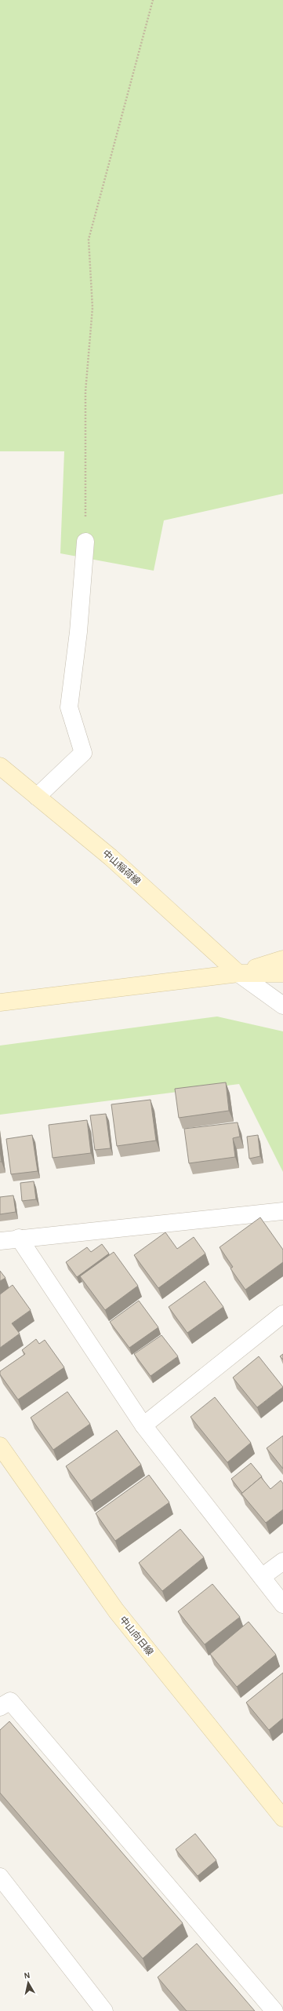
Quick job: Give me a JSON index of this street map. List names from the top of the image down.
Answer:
{
  "streets": {
    "main road": ["中山稲荷線", "中山向日線"]
  },
  "north": "top"
}
